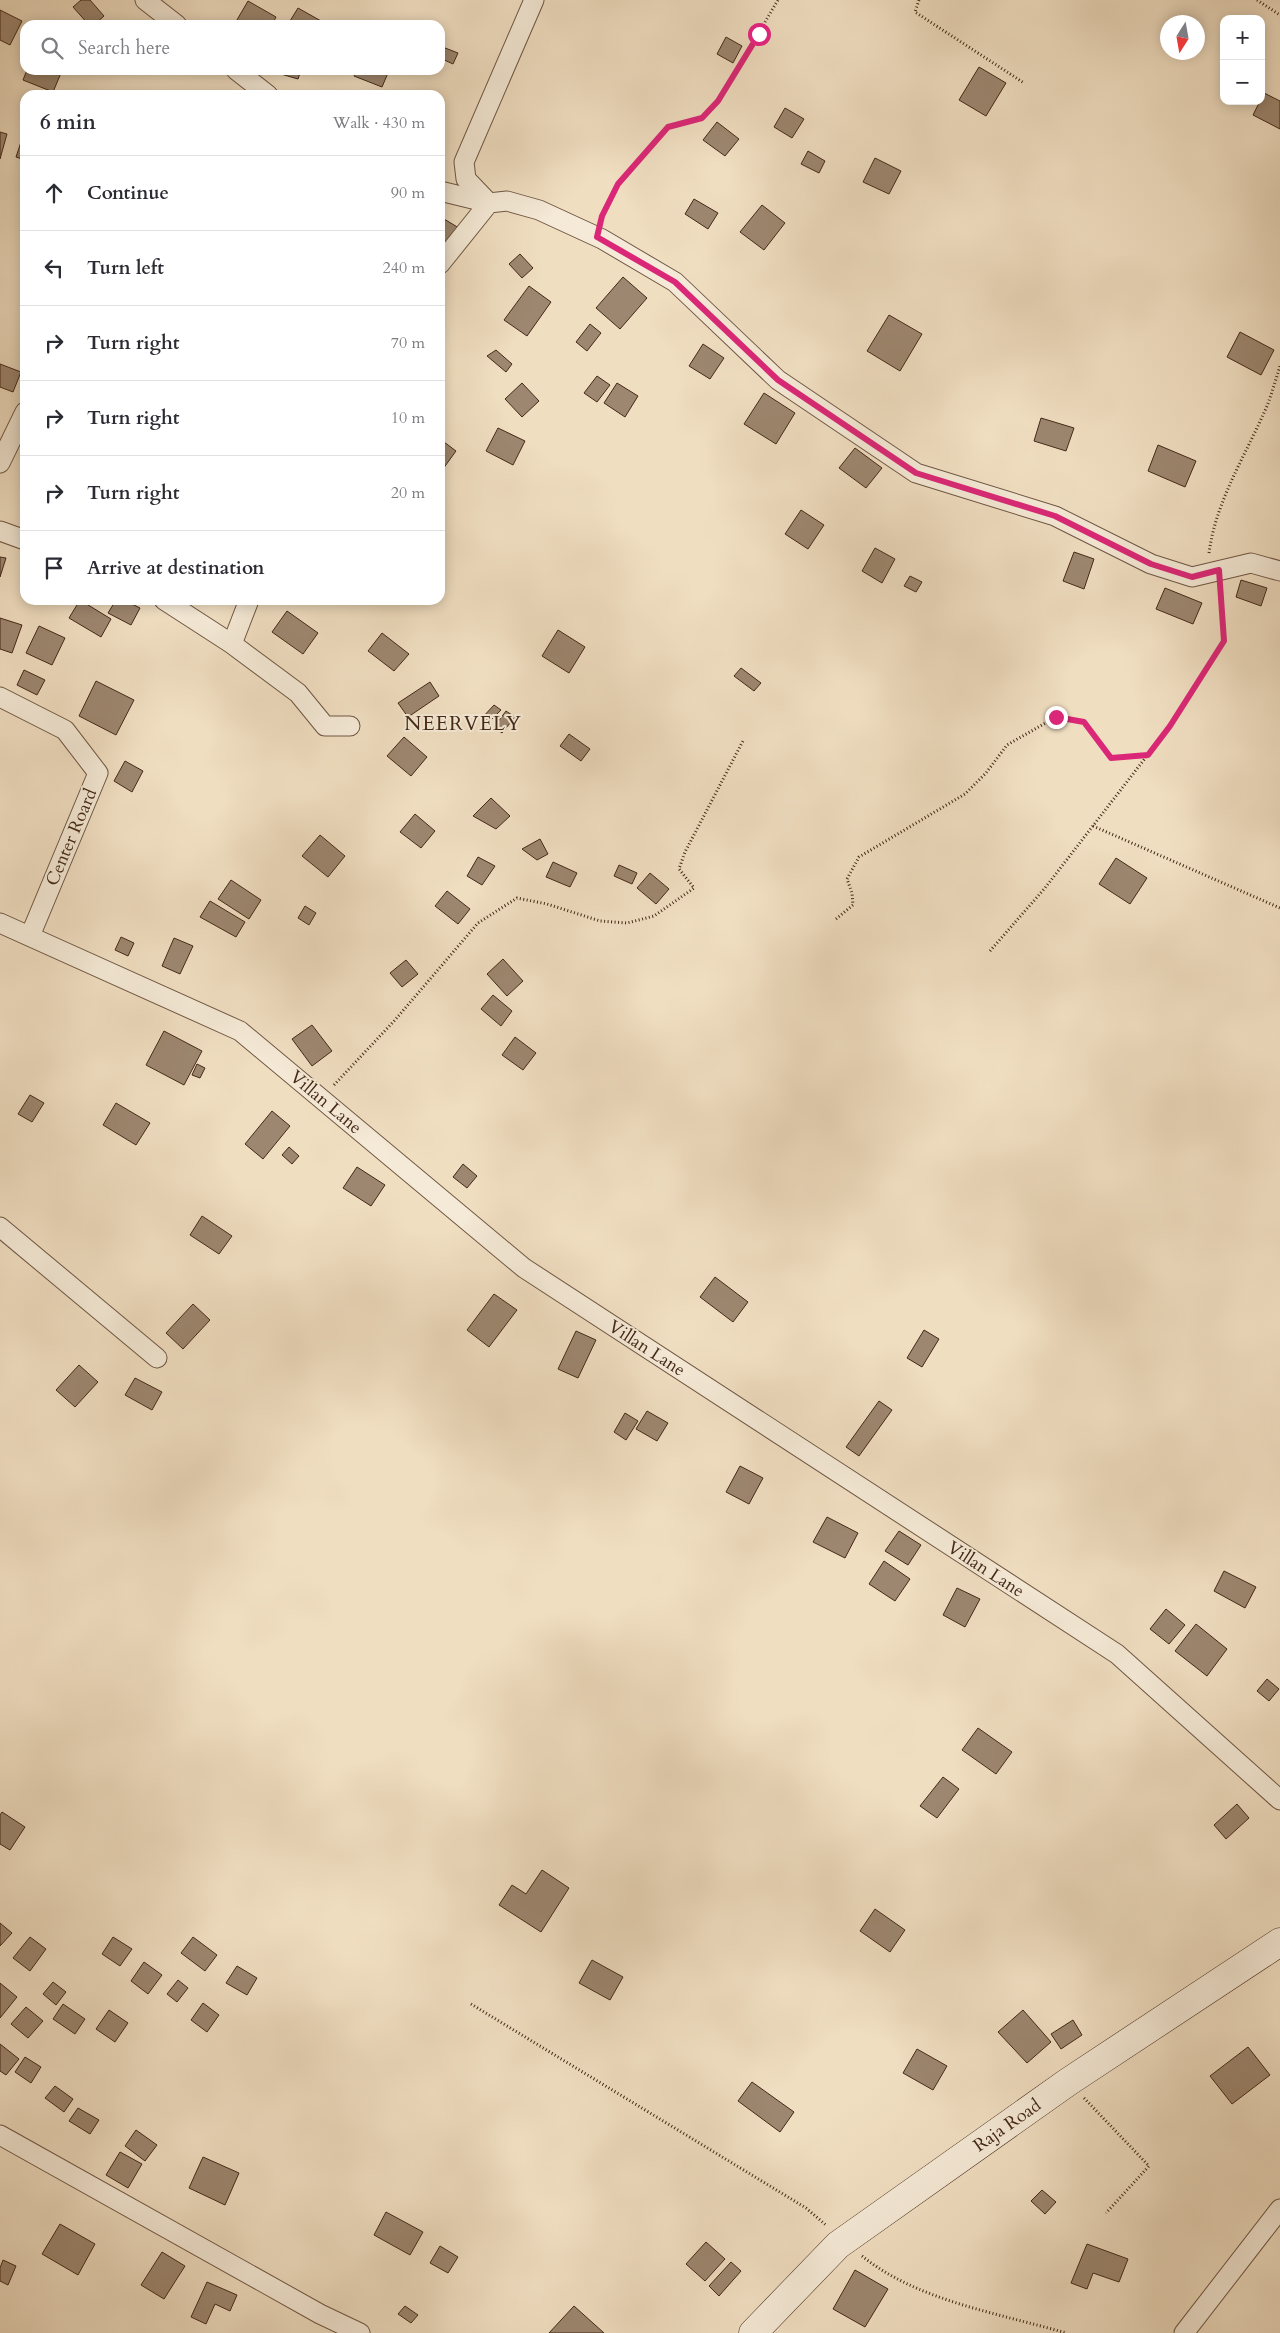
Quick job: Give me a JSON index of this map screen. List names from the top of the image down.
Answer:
{
  "streets": {
    "street": ["Center Roard", "Villan Lane", "Raja Road"]
  },
  "crossings": [
    ["Center Roard", "Villan Lane"]
  ],
  "districts": ["NEERVELY"],
  "north": "bottom",
  "page": {
    "map_buttons": ["+", "−"],
    "search": "Search here",
    "heading": ["6 min", "Walk · 430 m"],
    "list": [
      ["Continue", "90 m"],
      ["Turn left", "240 m"],
      ["Turn right", "70 m"],
      ["Turn right", "10 m"],
      ["Turn right", "20 m"],
      "Arrive at destination"
    ]
  }
}
